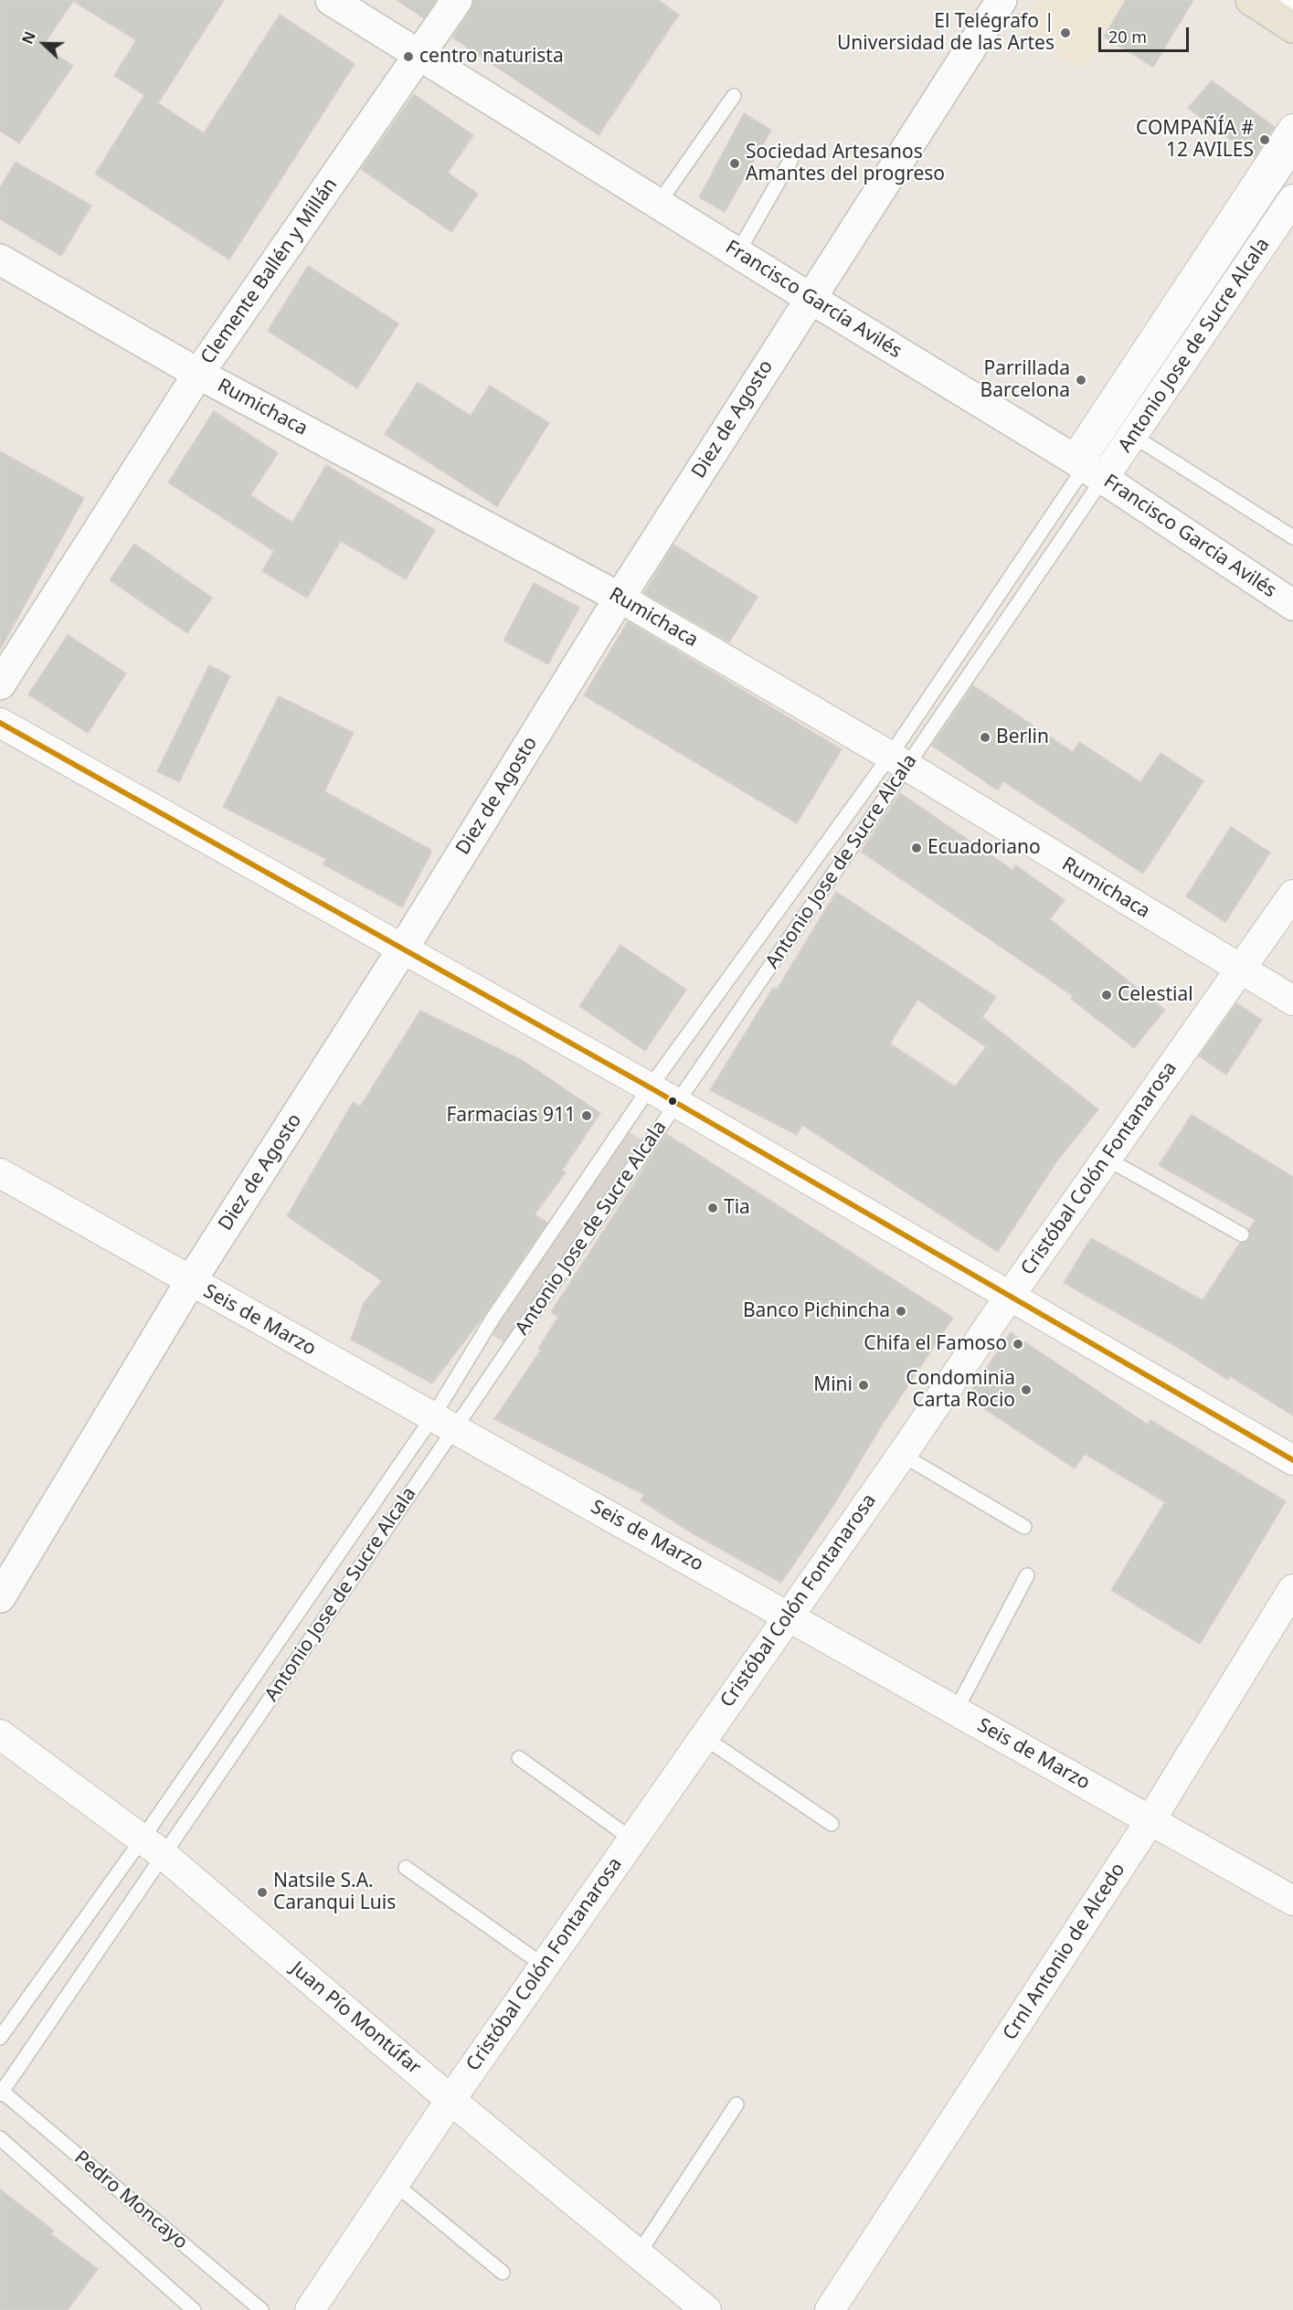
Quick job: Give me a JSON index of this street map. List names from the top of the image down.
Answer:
{
  "streets": {
    "street": [
      "Clemente Ballén y Millán",
      "Francisco García Avilés",
      "Antonio Jose de Sucre Alcala",
      "Rumichaca",
      "Diez de Agosto",
      "Cristóbal Colón Fontanarosa",
      "Seis de Marzo",
      "Crnl Antonio de Alcedo",
      "Juan Pío Montúfar"
    ],
    "lane": ["Pedro Moncayo"]
  },
  "crossings": [
    ["Clemente Ballén y Millán", "Francisco García Avilés"],
    ["Clemente Ballén y Millán", "Rumichaca"],
    ["Francisco García Avilés", "Antonio Jose de Sucre Alcala"],
    ["Francisco García Avilés", "Diez de Agosto"],
    ["Antonio Jose de Sucre Alcala", "Rumichaca"],
    ["Antonio Jose de Sucre Alcala", "Seis de Marzo"],
    ["Antonio Jose de Sucre Alcala", "Juan Pío Montúfar"],
    ["Antonio Jose de Sucre Alcala", "Pedro Moncayo"],
    ["Rumichaca", "Diez de Agosto"],
    ["Rumichaca", "Cristóbal Colón Fontanarosa"],
    ["Diez de Agosto", "Seis de Marzo"],
    ["Cristóbal Colón Fontanarosa", "Seis de Marzo"],
    ["Cristóbal Colón Fontanarosa", "Juan Pío Montúfar"],
    ["Seis de Marzo", "Crnl Antonio de Alcedo"]
  ],
  "places": [
    "El Telégrafo | Universidad de las Artes",
    "centro naturista",
    "COMPAÑÍA # 12 AVILES",
    "Sociedad Artesanos Amantes del progreso",
    "Parrillada Barcelona",
    "Berlin",
    "Ecuadoriano",
    "Celestial",
    "Farmacias 911",
    "Tia",
    "Banco Pichincha",
    "Chifa el Famoso",
    "Mini",
    "Condominia Carta Rocio",
    "Natsile S.A. Caranqui Luis"
  ],
  "scale_bar": "20 m",
  "north": "left"
}
